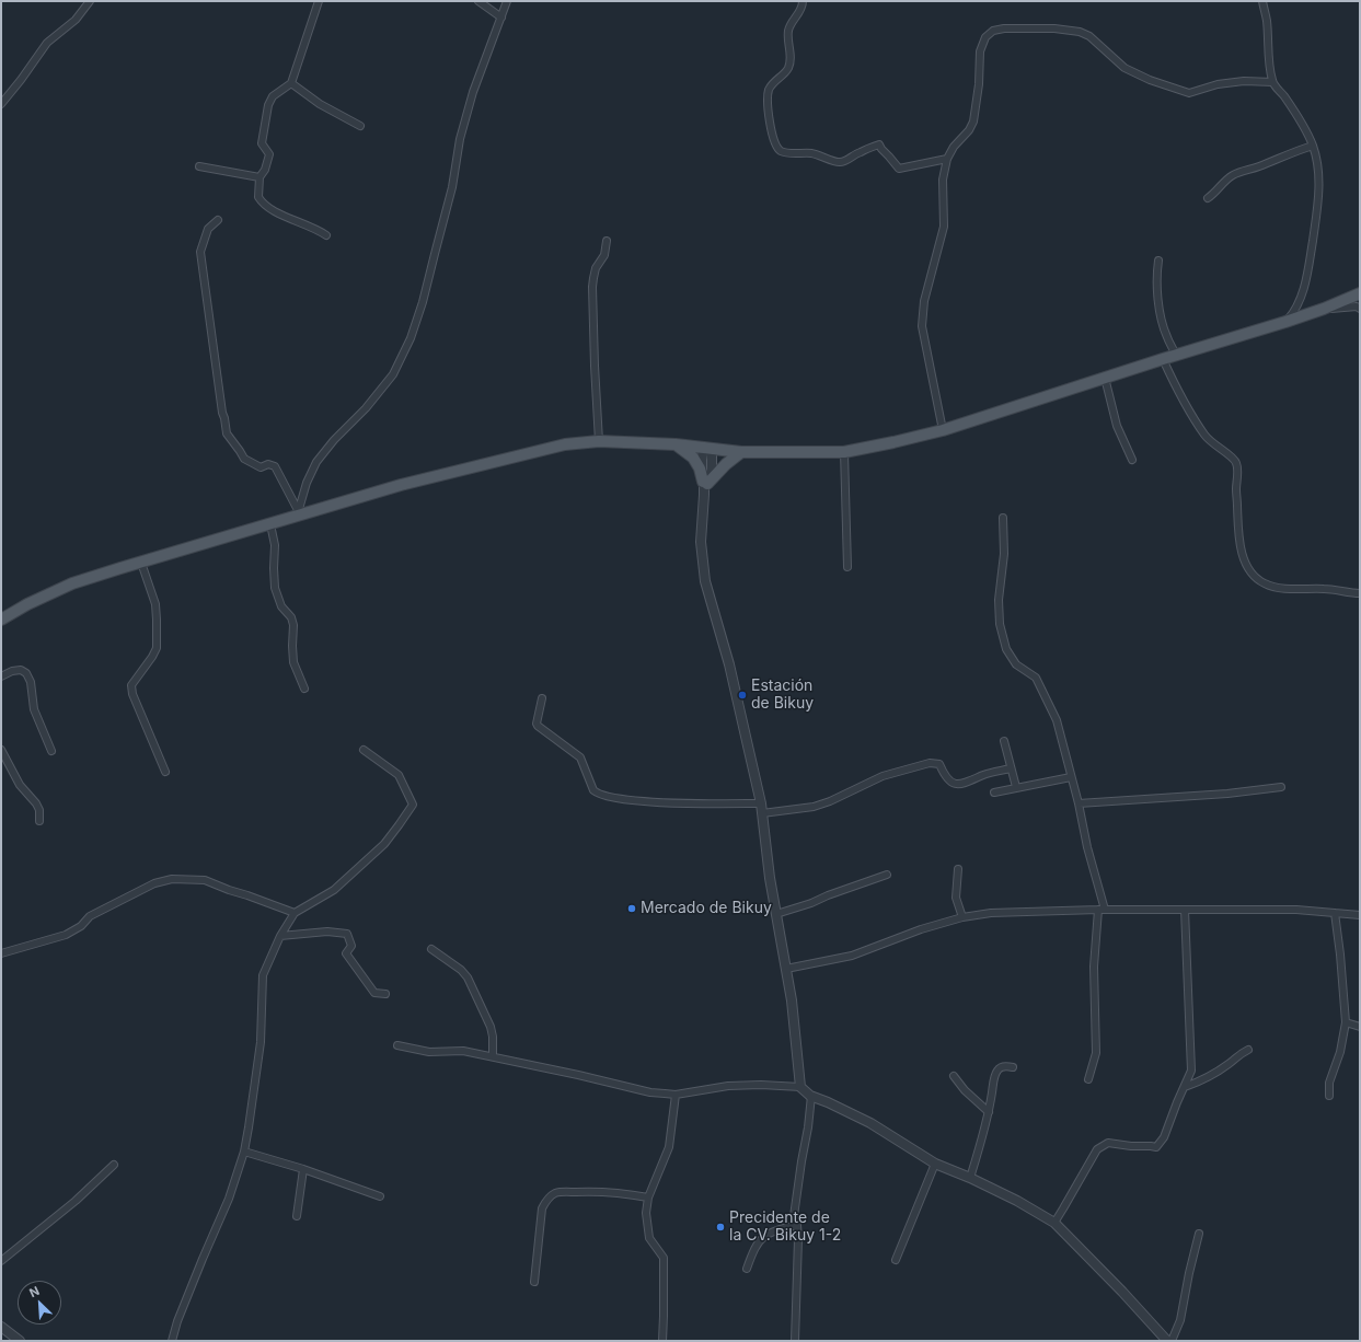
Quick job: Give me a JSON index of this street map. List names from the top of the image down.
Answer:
{
  "places": ["Estación de Bikuy", "Mercado de Bikuy", "Precidente de la CV. Bikuy 1-2"],
  "north": "top left"
}
